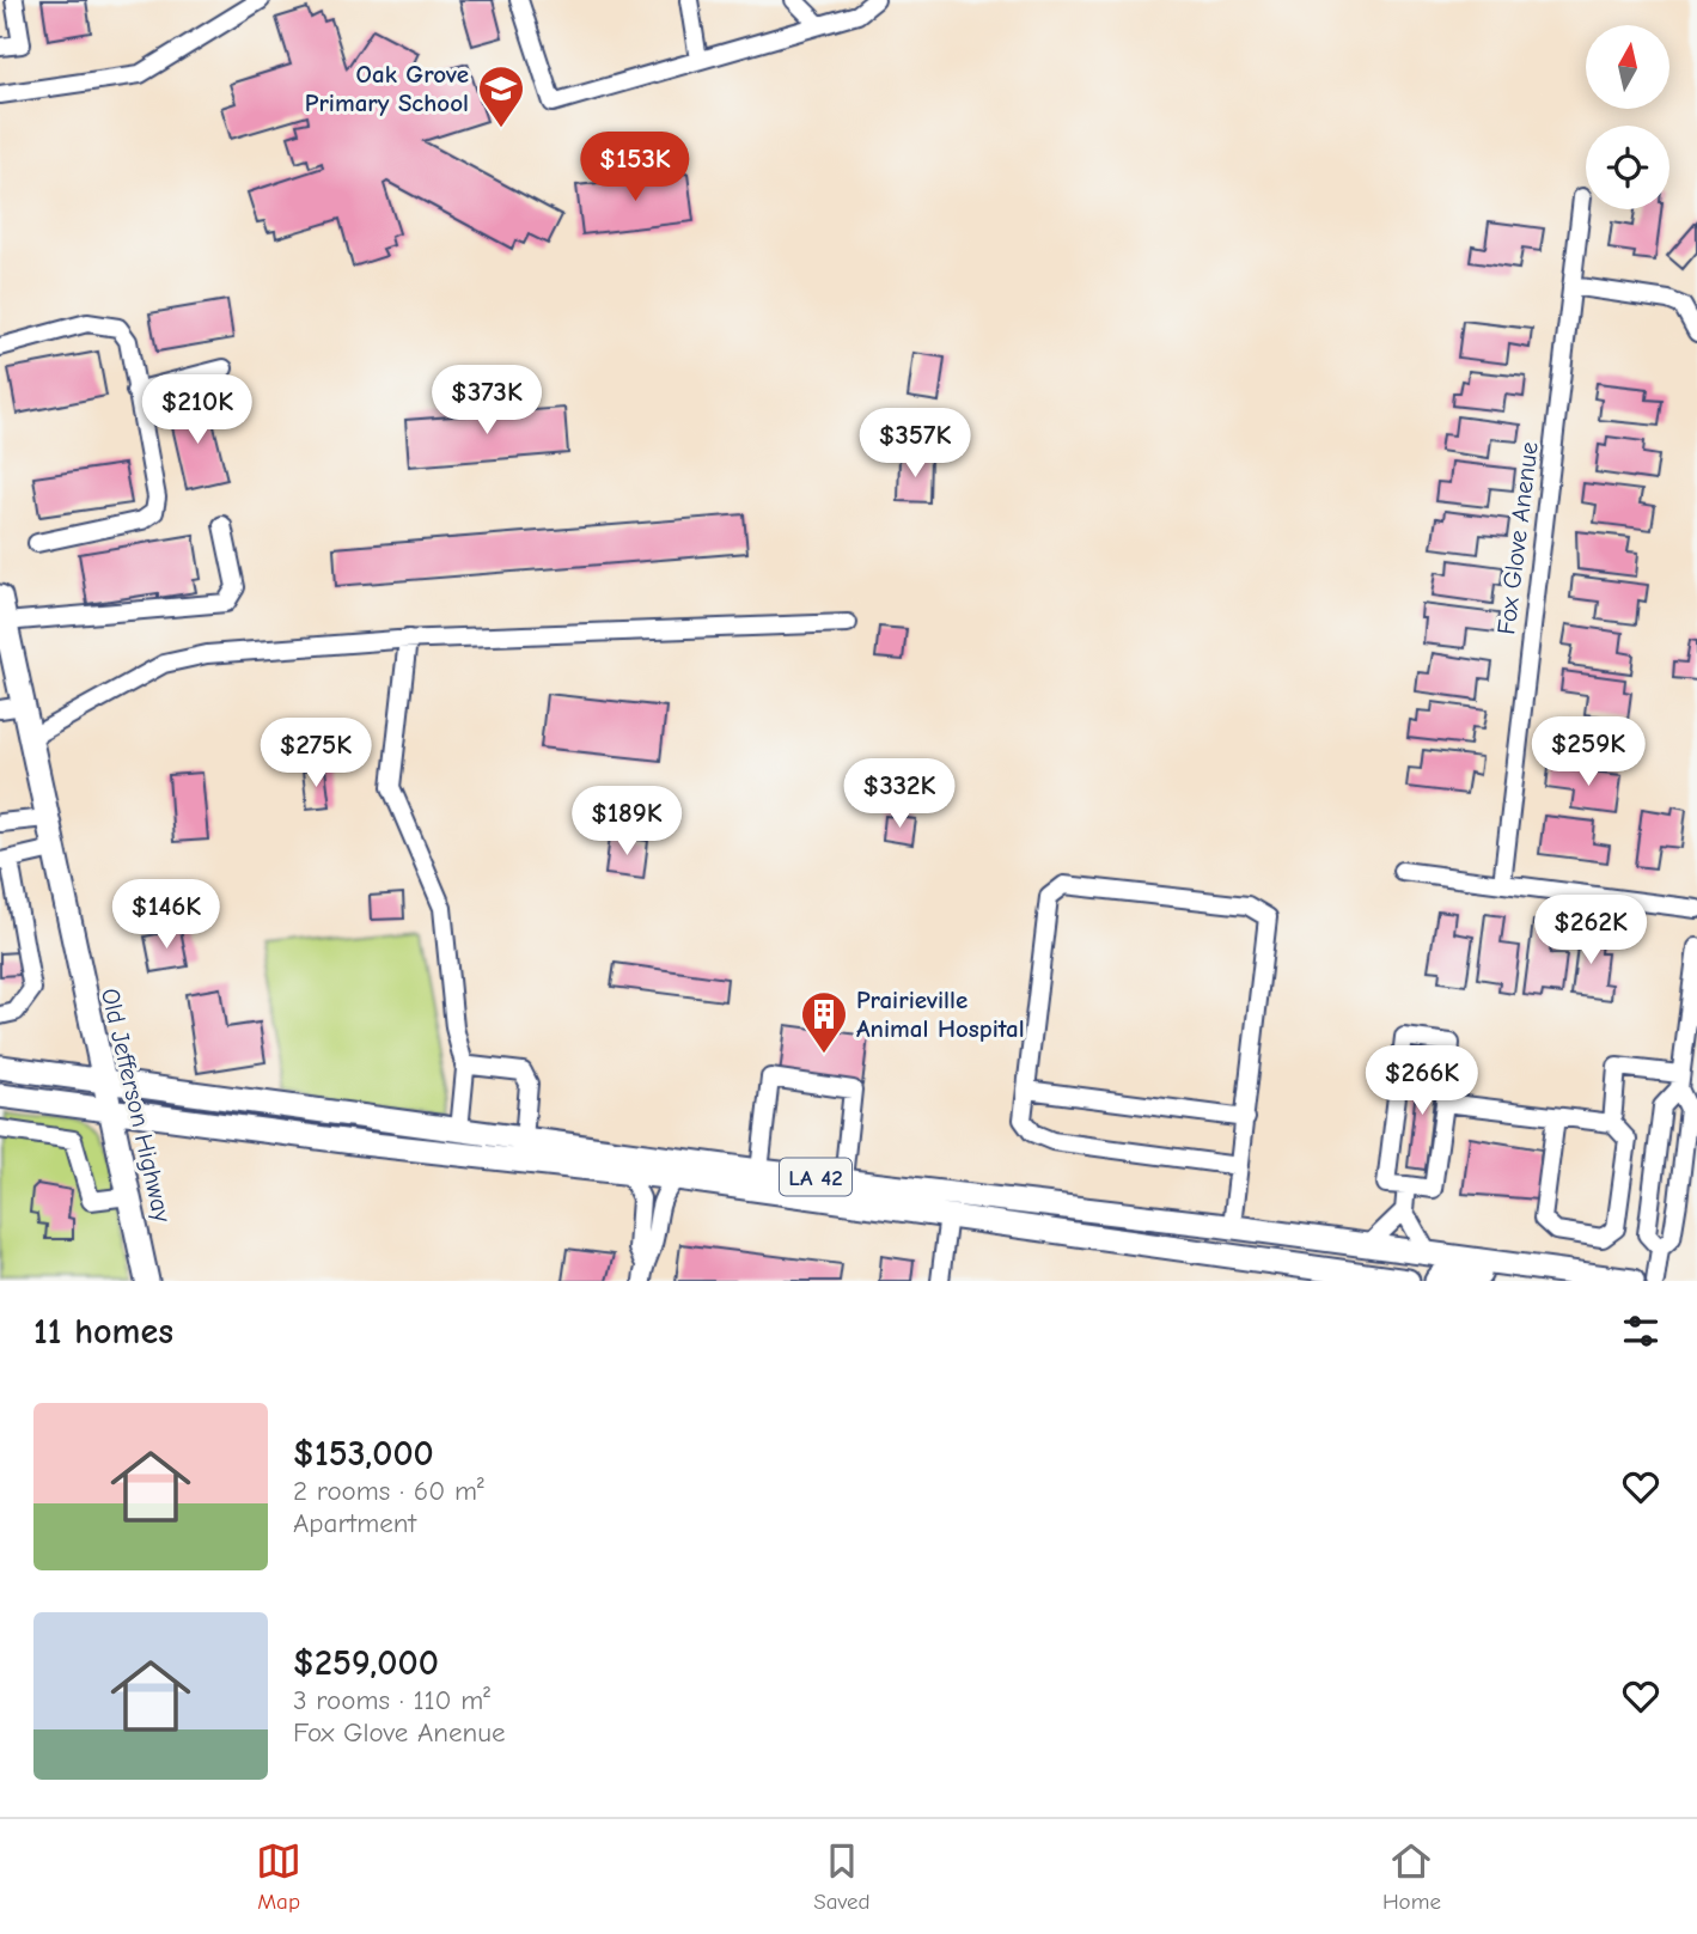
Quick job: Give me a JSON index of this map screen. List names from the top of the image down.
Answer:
{
  "streets": {
    "main road": ["Old Jefferson Highway", "LA 42"],
    "street": ["Fox Glove Anenue"]
  },
  "crossings": [
    ["Old Jefferson Highway", "LA 42"]
  ],
  "places": {
    "school or university": ["Oak Grove Primary School"],
    "building": ["Prairieville Animal Hospital"]
  },
  "north": "top",
  "page": {
    "price": [
      "$153K",
      "$373K",
      "$210K",
      "$357K",
      "$259K",
      "$275K",
      "$332K",
      "$189K",
      "$146K",
      "$262K",
      "$266K"
    ],
    "heading": "11 homes",
    "list": [
      {
        "name": "$153,000",
        "note": "2 rooms · 60 m² · Apartment"
      },
      {
        "name": "$259,000",
        "note": "3 rooms · 110 m² · Fox Glove Anenue"
      }
    ],
    "tabs": ["Map", "Saved", "Home"]
  }
}
